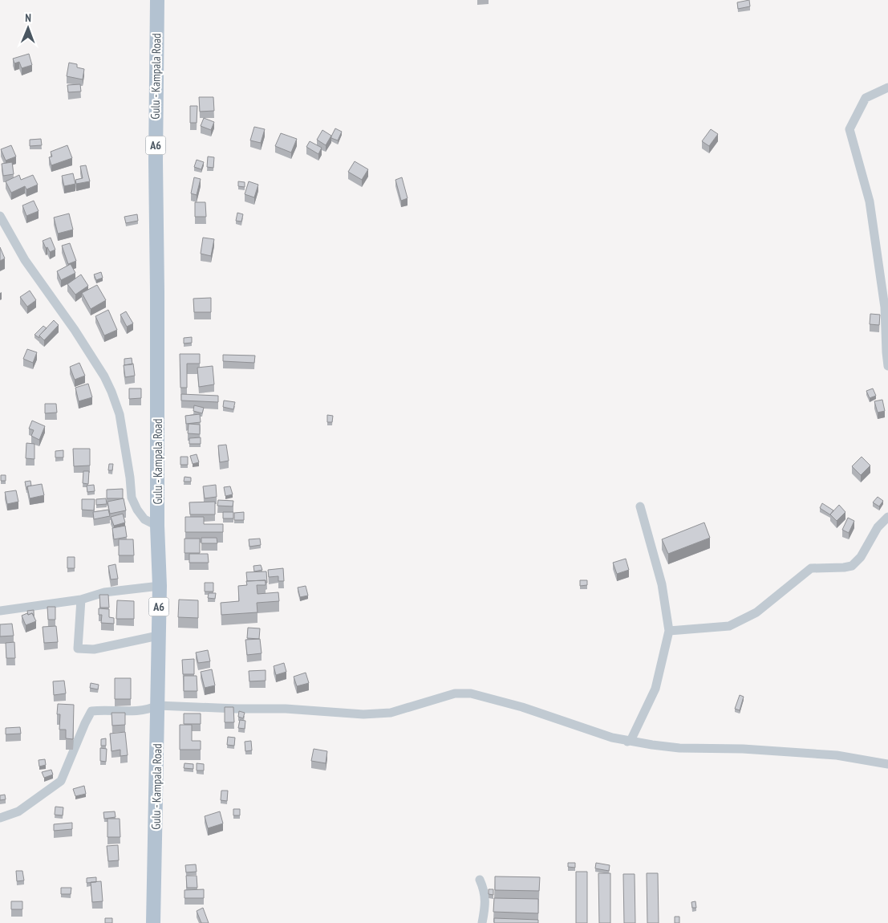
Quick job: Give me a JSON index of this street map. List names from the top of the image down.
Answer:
{
  "streets": {
    "main road": ["Gulu - Kampala Road", "A6"]
  },
  "north": "top"
}
